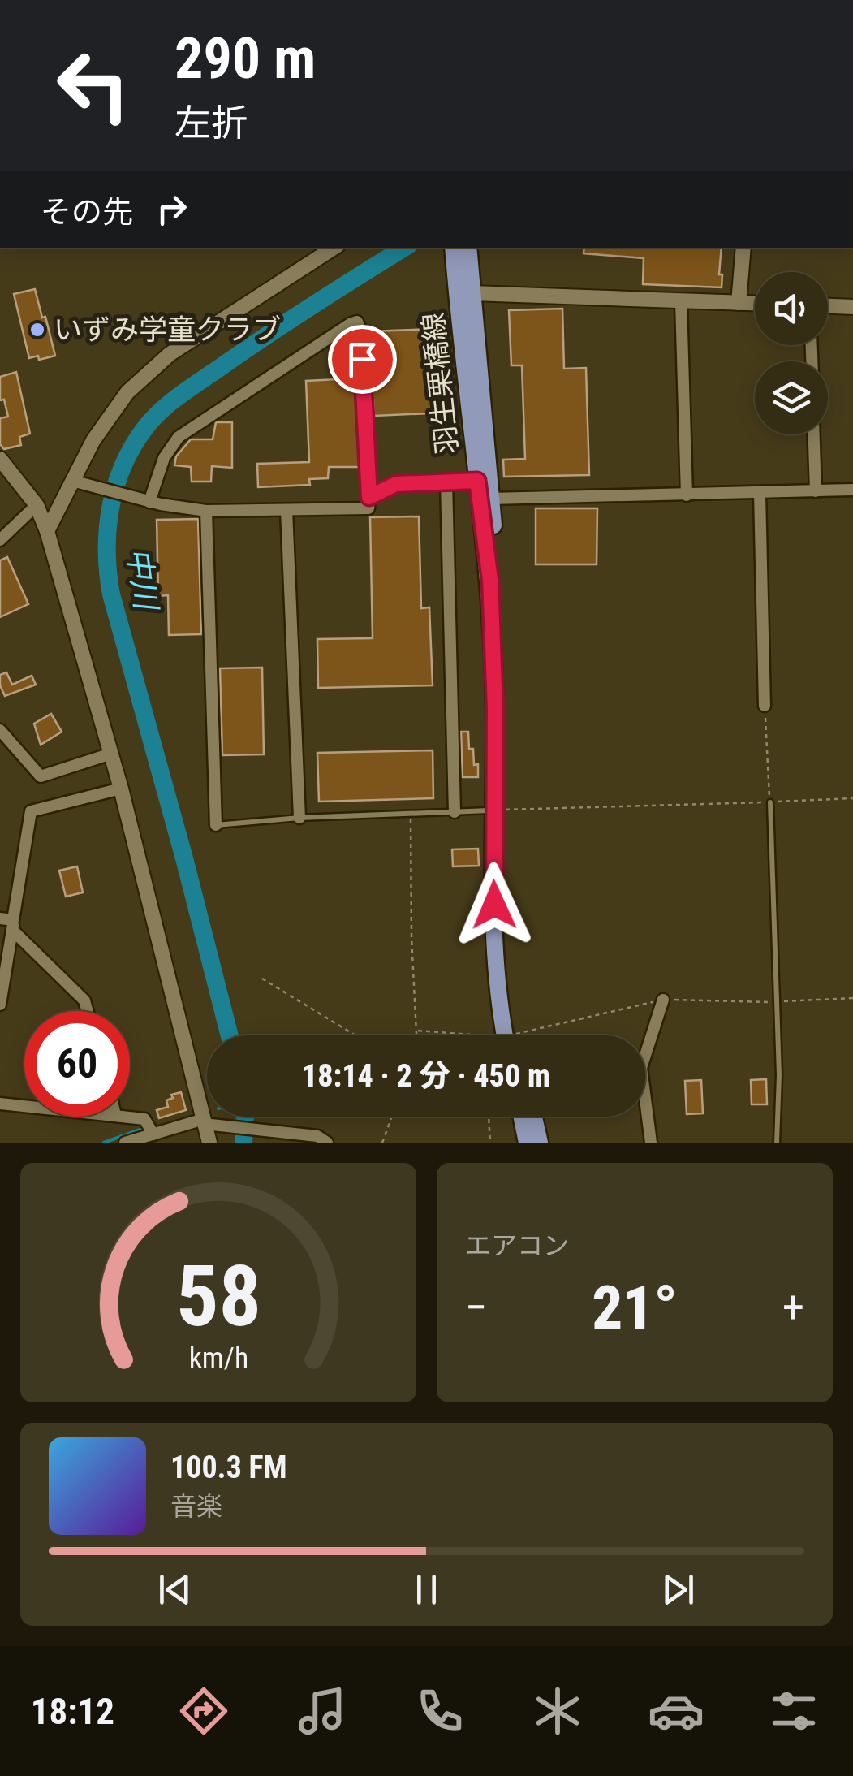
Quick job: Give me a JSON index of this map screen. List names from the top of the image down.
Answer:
{
  "streets": {
    "main road": ["羽生栗橋線"]
  },
  "water": ["中川"],
  "places": ["いずみ学童クラブ"],
  "page": {
    "turn": ["290 m", "左折"],
    "then": "その先",
    "limit": "60",
    "trip": "18:14 · 2 分 · 450 m",
    "tile": "エアコン",
    "heat": ["−", "21°", "+"],
    "song": ["100.3 FM", "音楽"],
    "tabs": "18:12",
    "gauge": ["58", "km/h"]
  }
}
